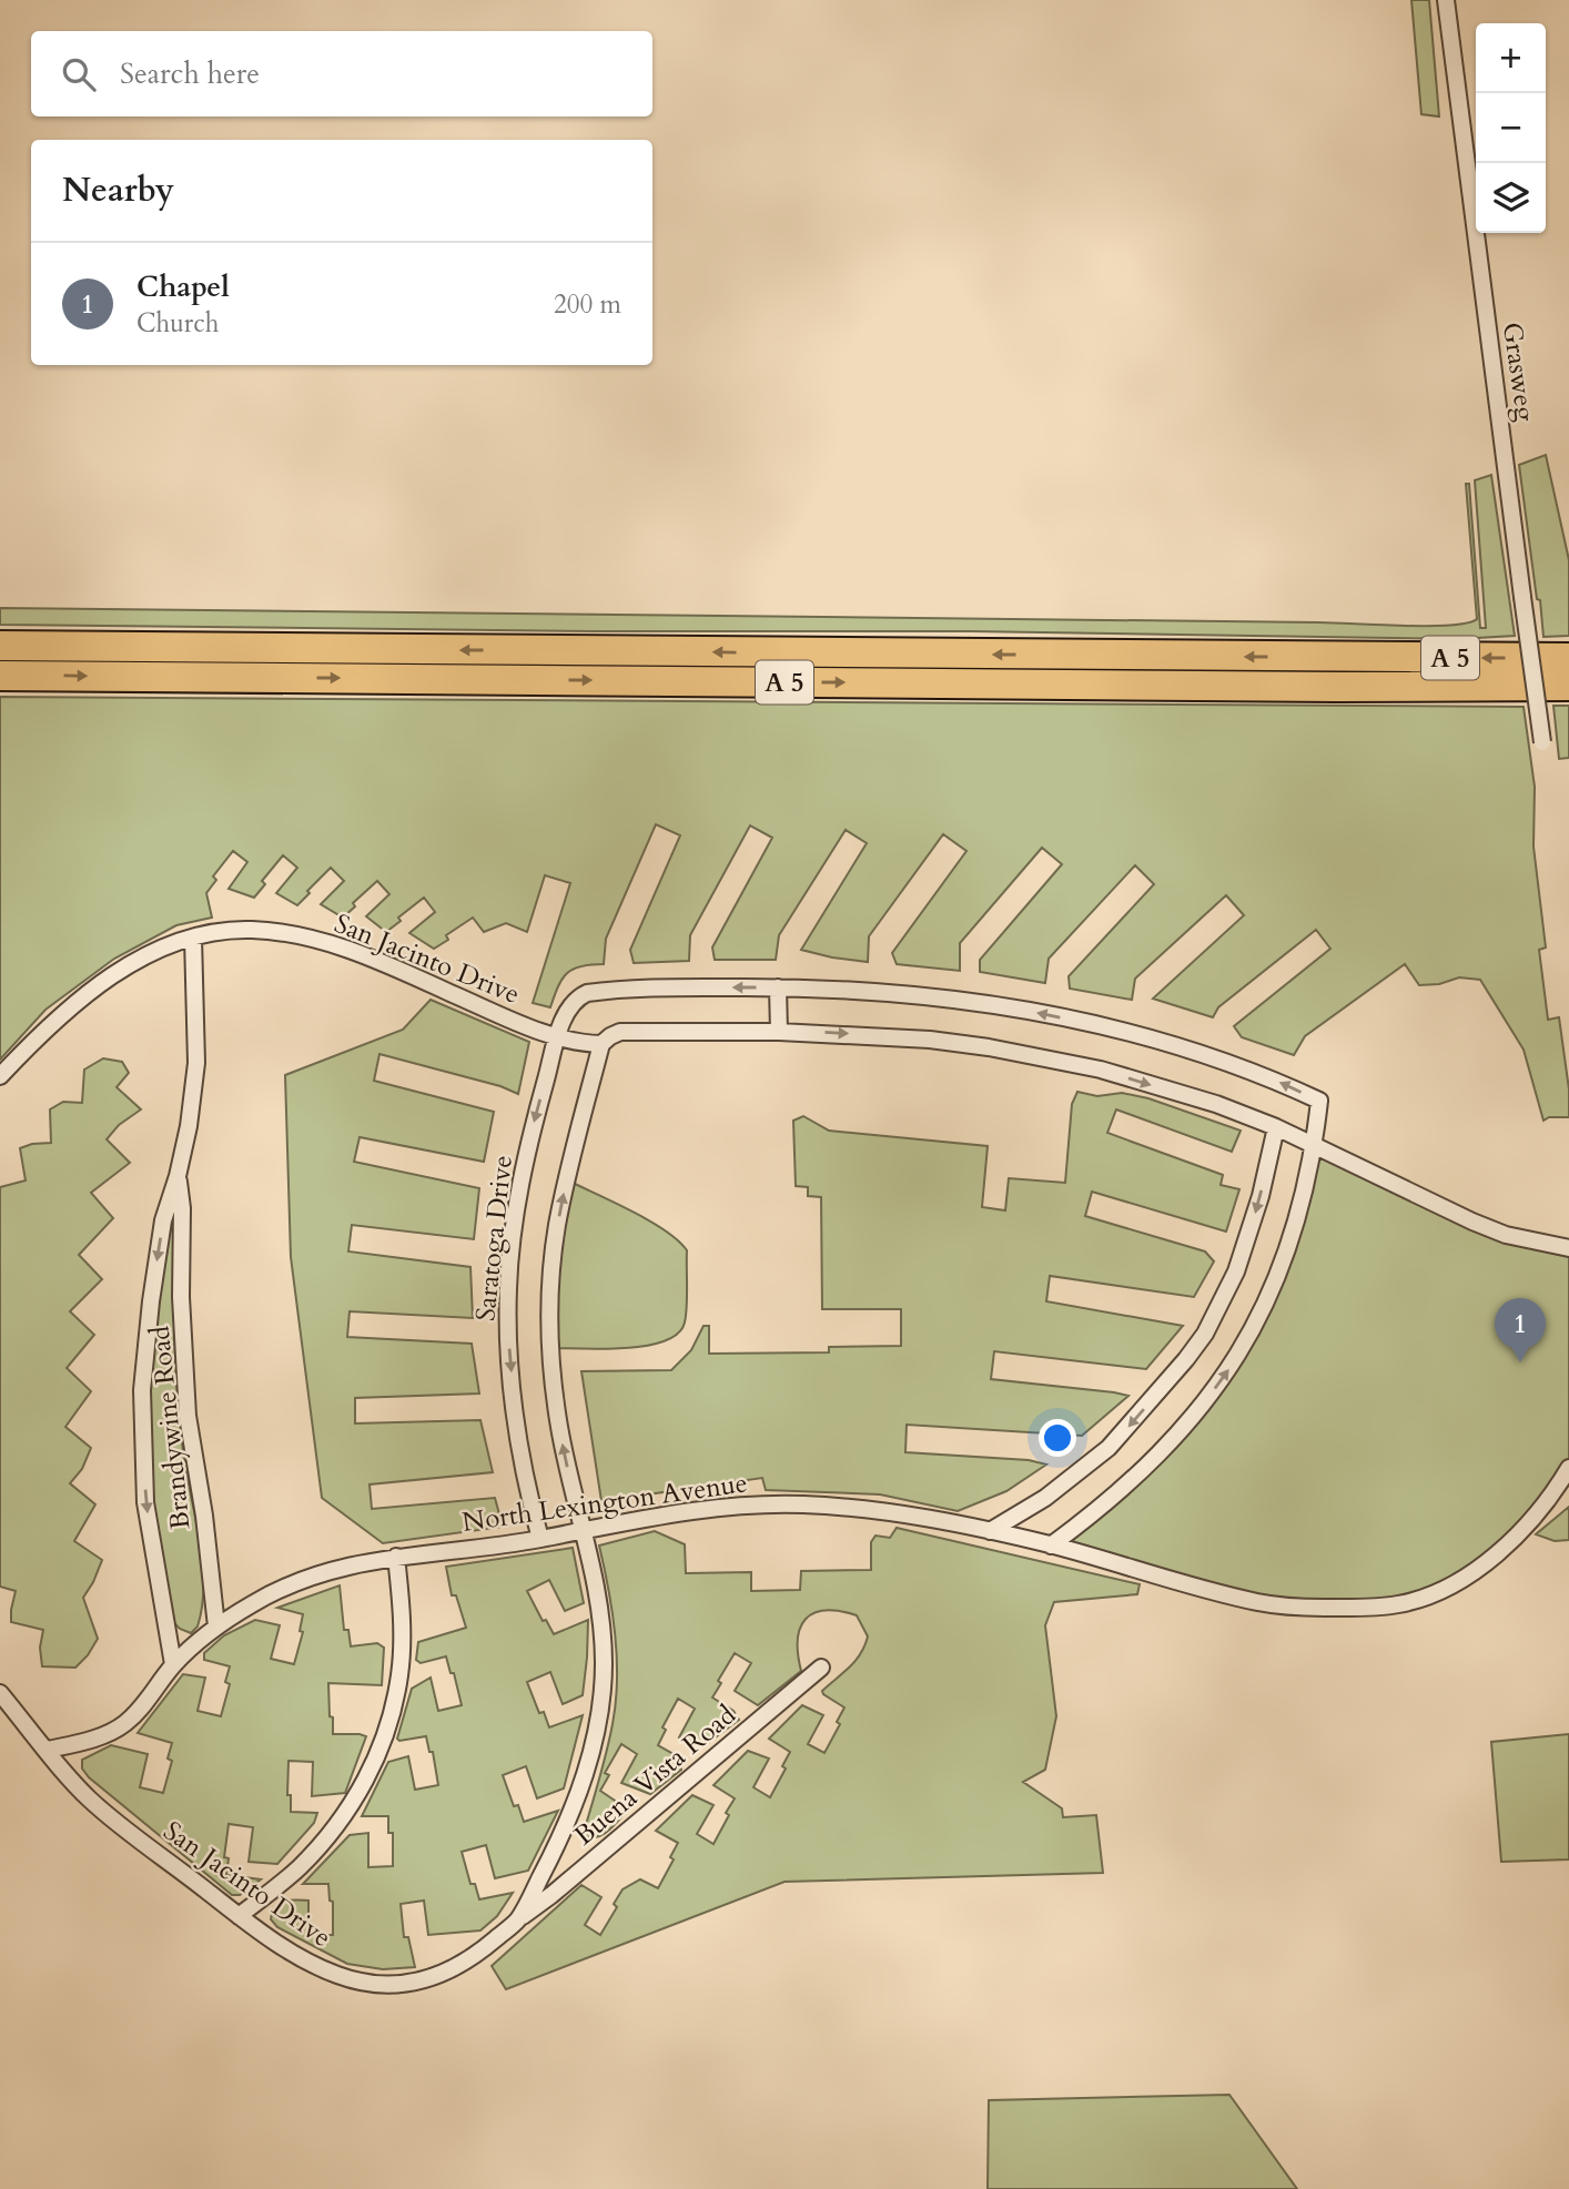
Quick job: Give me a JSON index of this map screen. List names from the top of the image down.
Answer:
{
  "streets": {
    "highway": ["A 5"],
    "street": [
      "Grasweg",
      "San Jacinto Drive",
      "Saratoga Drive",
      "Brandywine Road",
      "North Lexington Avenue",
      "Buena Vista Road"
    ]
  },
  "crossings": [
    ["San Jacinto Drive", "Saratoga Drive"],
    ["San Jacinto Drive", "Brandywine Road"],
    ["San Jacinto Drive", "North Lexington Avenue"],
    ["San Jacinto Drive", "Buena Vista Road"],
    ["Saratoga Drive", "North Lexington Avenue"],
    ["Brandywine Road", "North Lexington Avenue"]
  ],
  "page": {
    "map_buttons": ["+", "−"],
    "search": "Search here",
    "heading": "Nearby",
    "list": [
      {
        "mark": "1",
        "name": "Chapel",
        "note": "Church",
        "value": "200 m"
      }
    ],
    "pins": "1"
  }
}
